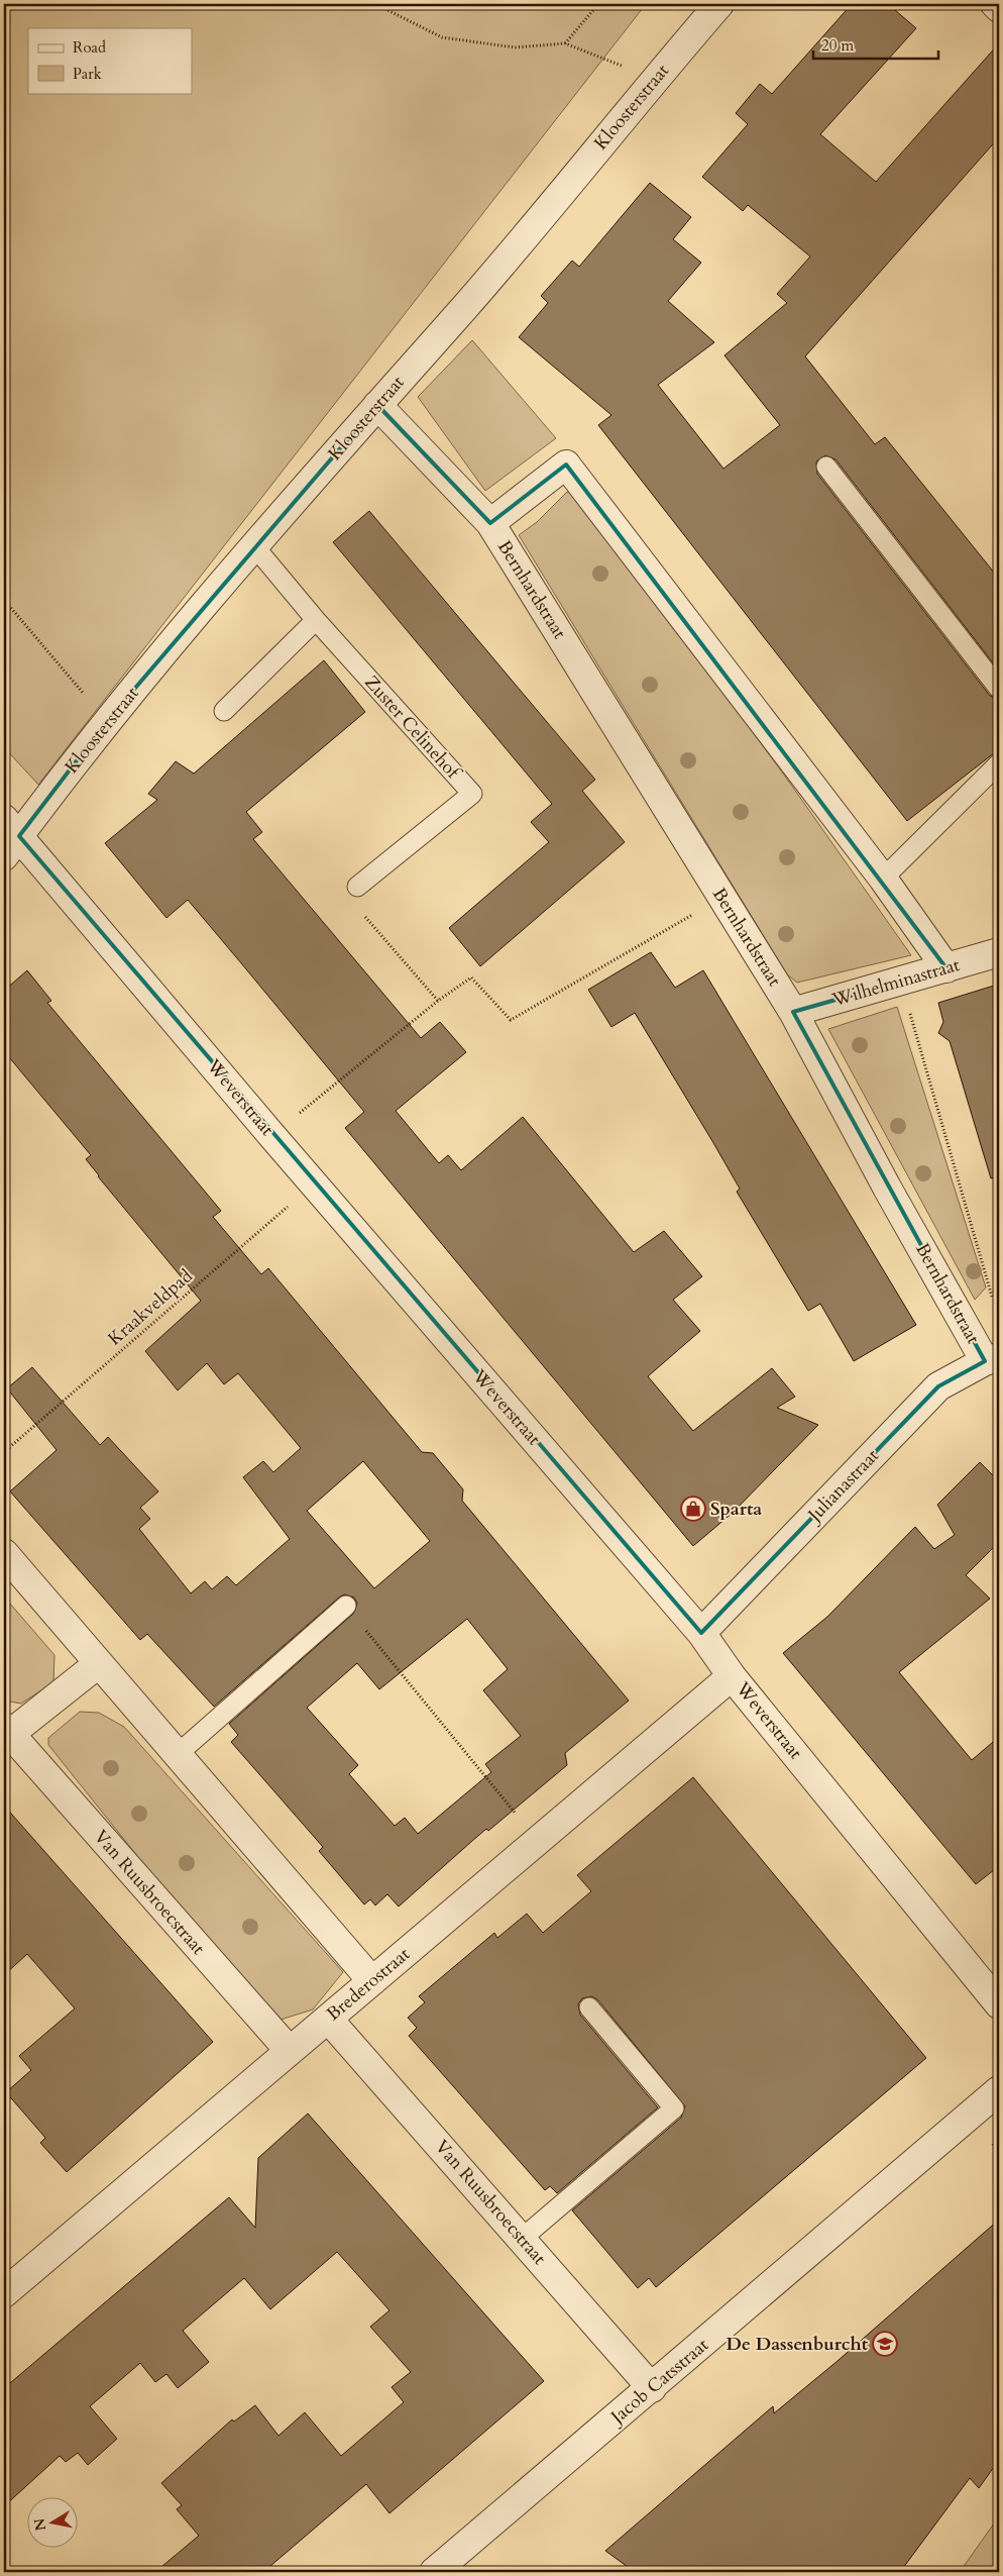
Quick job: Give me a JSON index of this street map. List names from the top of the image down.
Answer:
{
  "streets": {
    "street": [
      "Kloosterstraat",
      "Bernhardstraat",
      "Wilhelminastraat",
      "Weverstraat",
      "Julianastraat",
      "Van Ruusbroecstraat",
      "Brederostraat",
      "Jacob Catsstraat"
    ],
    "lane": ["Zuster Celinehof"],
    "path": ["Kraakveldpad"]
  },
  "crossings": [
    ["Kloosterstraat", "Bernhardstraat"],
    ["Kloosterstraat", "Zuster Celinehof"],
    ["Kloosterstraat", "Weverstraat"],
    ["Bernhardstraat", "Wilhelminastraat"],
    ["Bernhardstraat", "Julianastraat"],
    ["Weverstraat", "Kraakveldpad"],
    ["Weverstraat", "Julianastraat"],
    ["Weverstraat", "Brederostraat"],
    ["Van Ruusbroecstraat", "Brederostraat"],
    ["Van Ruusbroecstraat", "Jacob Catsstraat"]
  ],
  "places": {
    "shop": ["Sparta"],
    "school or university": ["De Dassenburcht"]
  },
  "legend": ["Road", "Park"],
  "scale_bar": "20 m",
  "north": "left"
}
